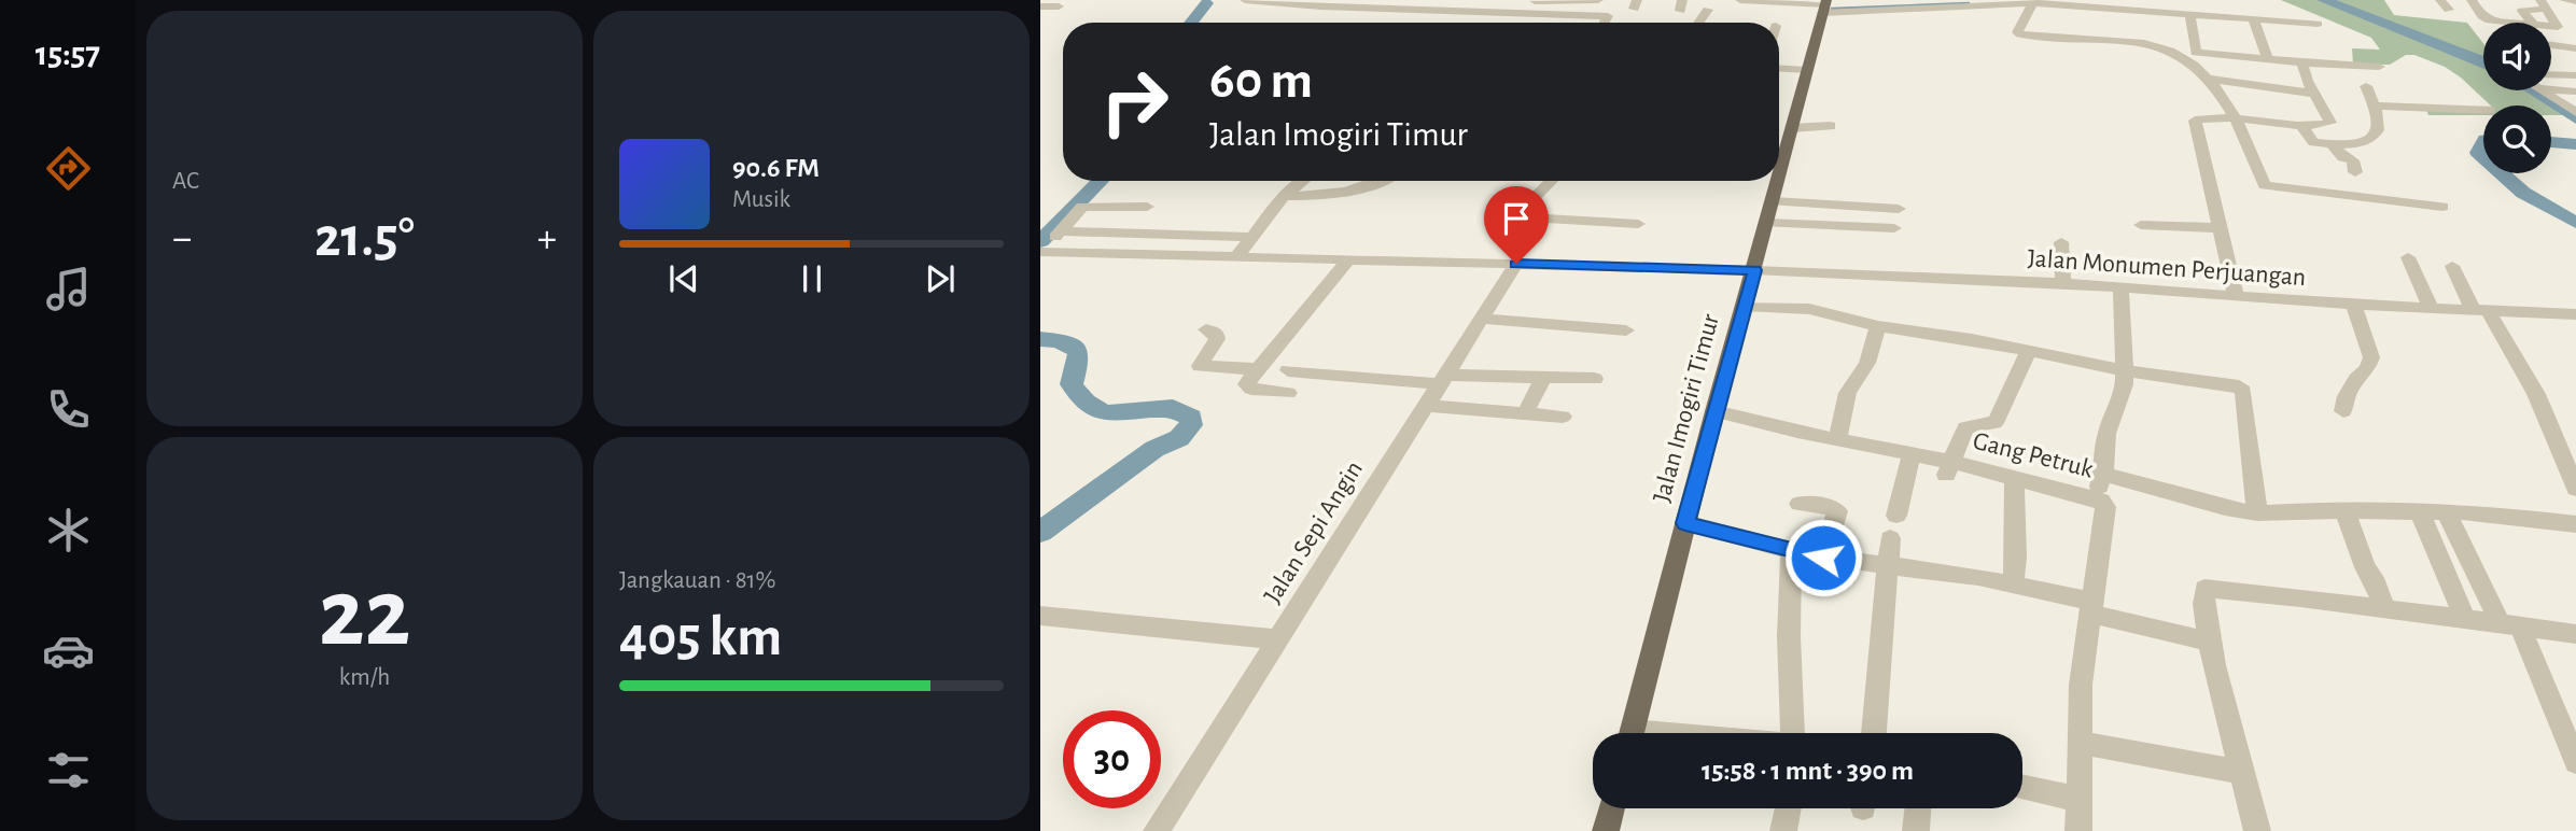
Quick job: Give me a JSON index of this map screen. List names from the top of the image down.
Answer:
{
  "streets": {
    "main road": ["Jalan Imogiri Timur"],
    "street": ["Jalan Monumen Perjuangan", "Gang Petruk", "Jalan Sepi Angin"]
  },
  "crossings": [
    ["Jalan Monumen Perjuangan", "Jalan Imogiri Timur"],
    ["Jalan Monumen Perjuangan", "Jalan Sepi Angin"],
    ["Jalan Imogiri Timur", "Gang Petruk"]
  ],
  "page": {
    "tabs": "15:57",
    "tile": [
      "AC",
      ["22", "km/h"],
      ["Jangkauan · 81%", "405 km"]
    ],
    "turn": ["60 m", "Jalan Imogiri Timur"],
    "song": ["90.6 FM", "Musik"],
    "heat": ["−", "21.5°", "+"],
    "limit": "30",
    "trip": "15:58 · 1 mnt · 390 m"
  }
}
